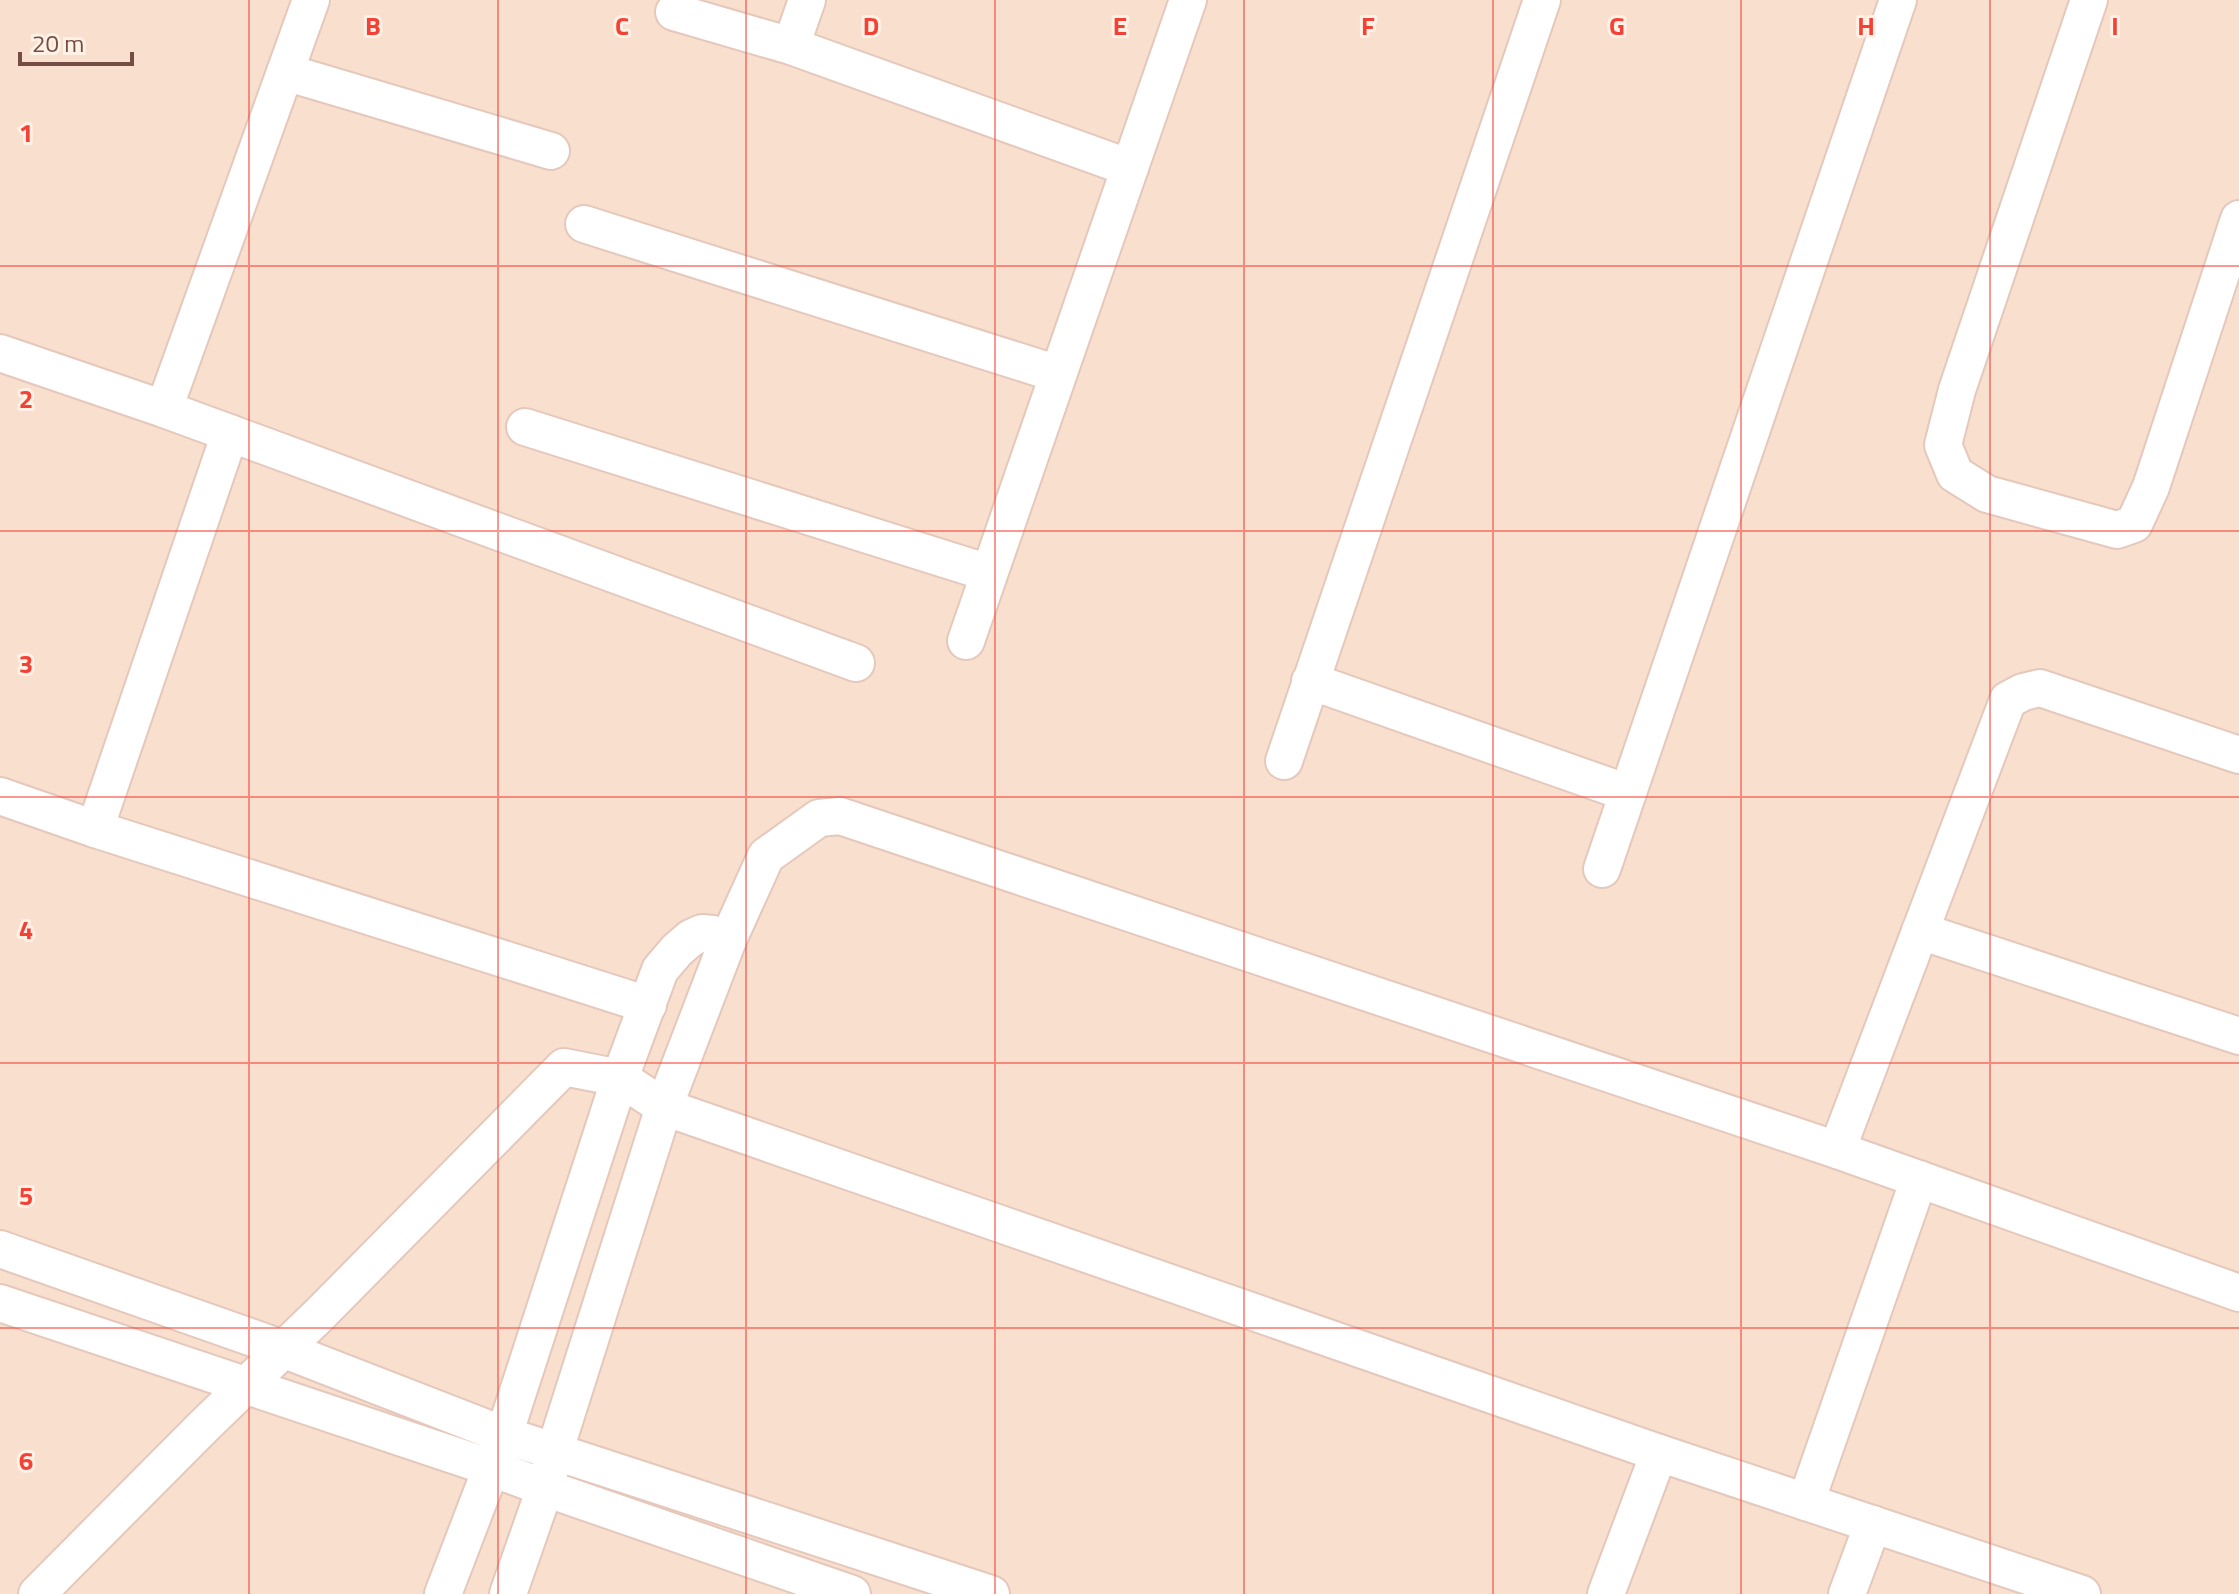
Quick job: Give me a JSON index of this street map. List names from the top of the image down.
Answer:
{
  "scale_bar": "20 m",
  "grid": {
    "columns": [
      "B",
      "C",
      "D",
      "E",
      "F",
      "G",
      "H",
      "I"
    ],
    "rows": [
      "1",
      "2",
      "3",
      "4",
      "5",
      "6"
    ]
  }
}
